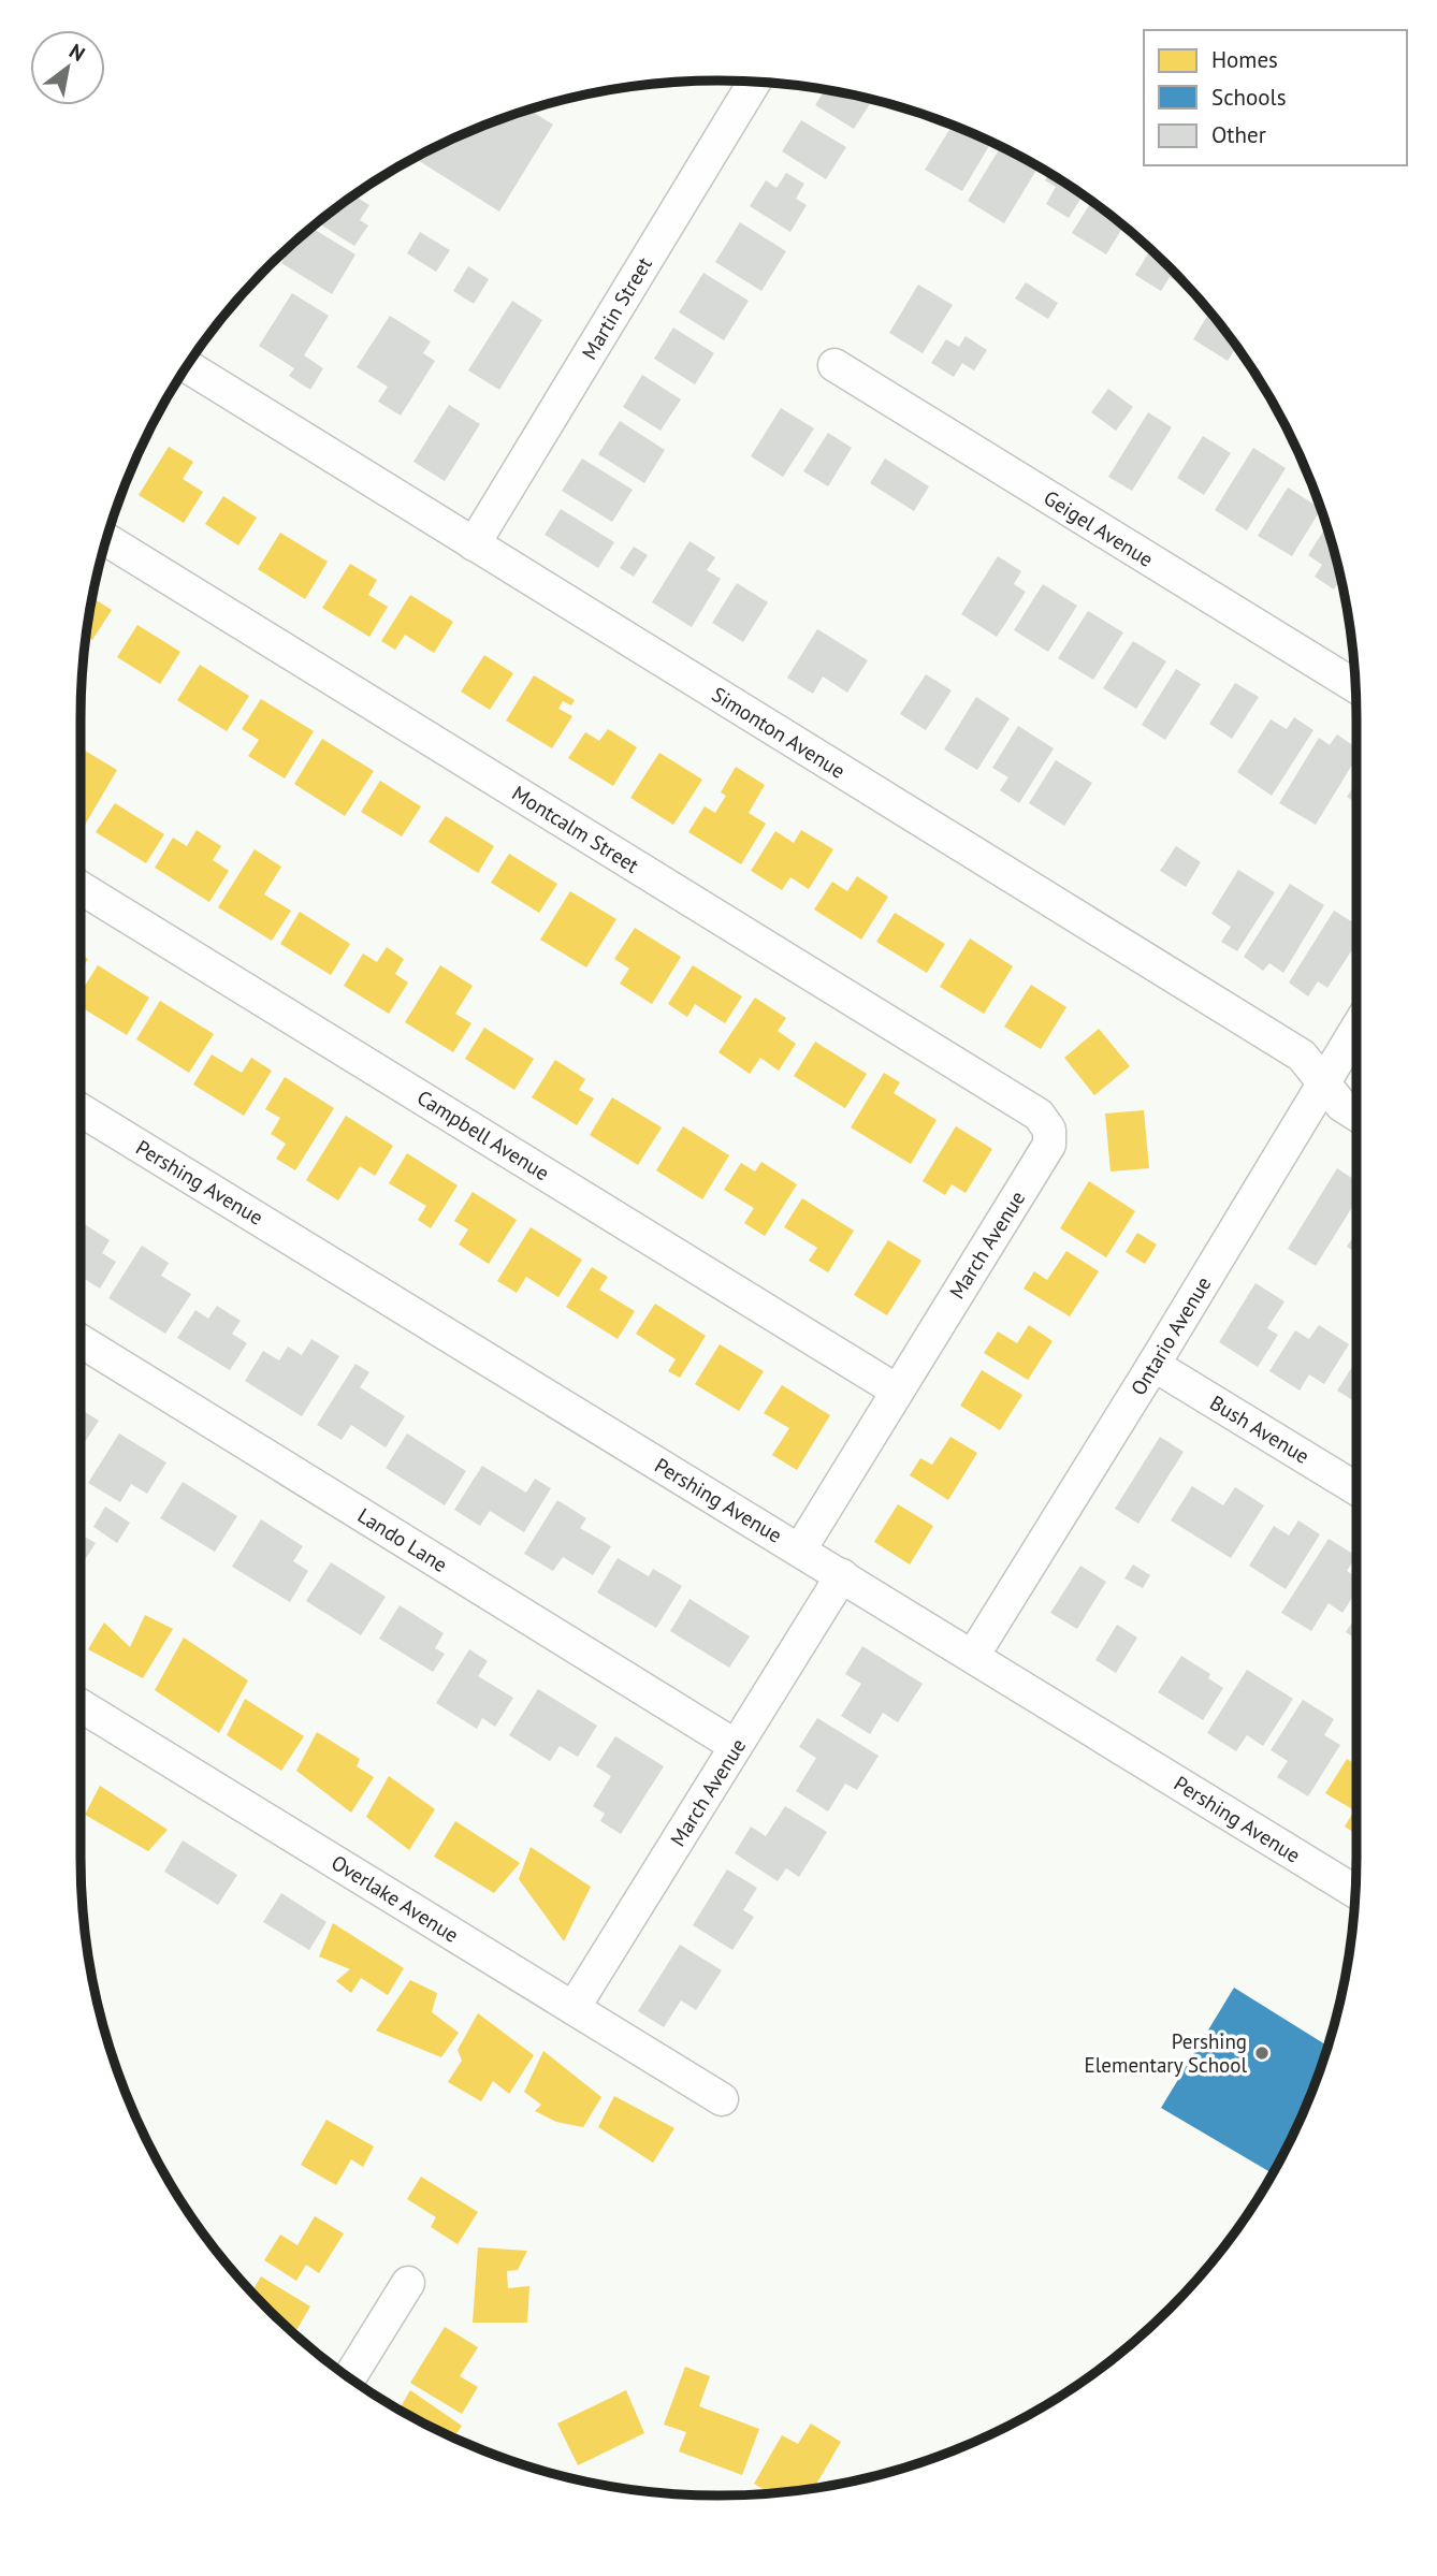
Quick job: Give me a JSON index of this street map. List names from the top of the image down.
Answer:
{
  "streets": {
    "street": [
      "Martin Street",
      "Geigel Avenue",
      "Simonton Avenue",
      "Montcalm Street",
      "Campbell Avenue",
      "Pershing Avenue",
      "March Avenue",
      "Ontario Avenue",
      "Bush Avenue",
      "Lando Lane",
      "Overlake Avenue"
    ]
  },
  "crossings": [
    ["Martin Street", "Simonton Avenue"],
    ["Simonton Avenue", "Ontario Avenue"],
    ["Montcalm Street", "March Avenue"],
    ["Campbell Avenue", "March Avenue"],
    ["Pershing Avenue", "March Avenue"],
    ["Pershing Avenue", "Ontario Avenue"],
    ["March Avenue", "Lando Lane"],
    ["March Avenue", "Overlake Avenue"],
    ["Ontario Avenue", "Bush Avenue"]
  ],
  "places": ["Pershing Elementary School"],
  "legend": ["Homes", "Schools", "Other"],
  "north": "top right"
}
